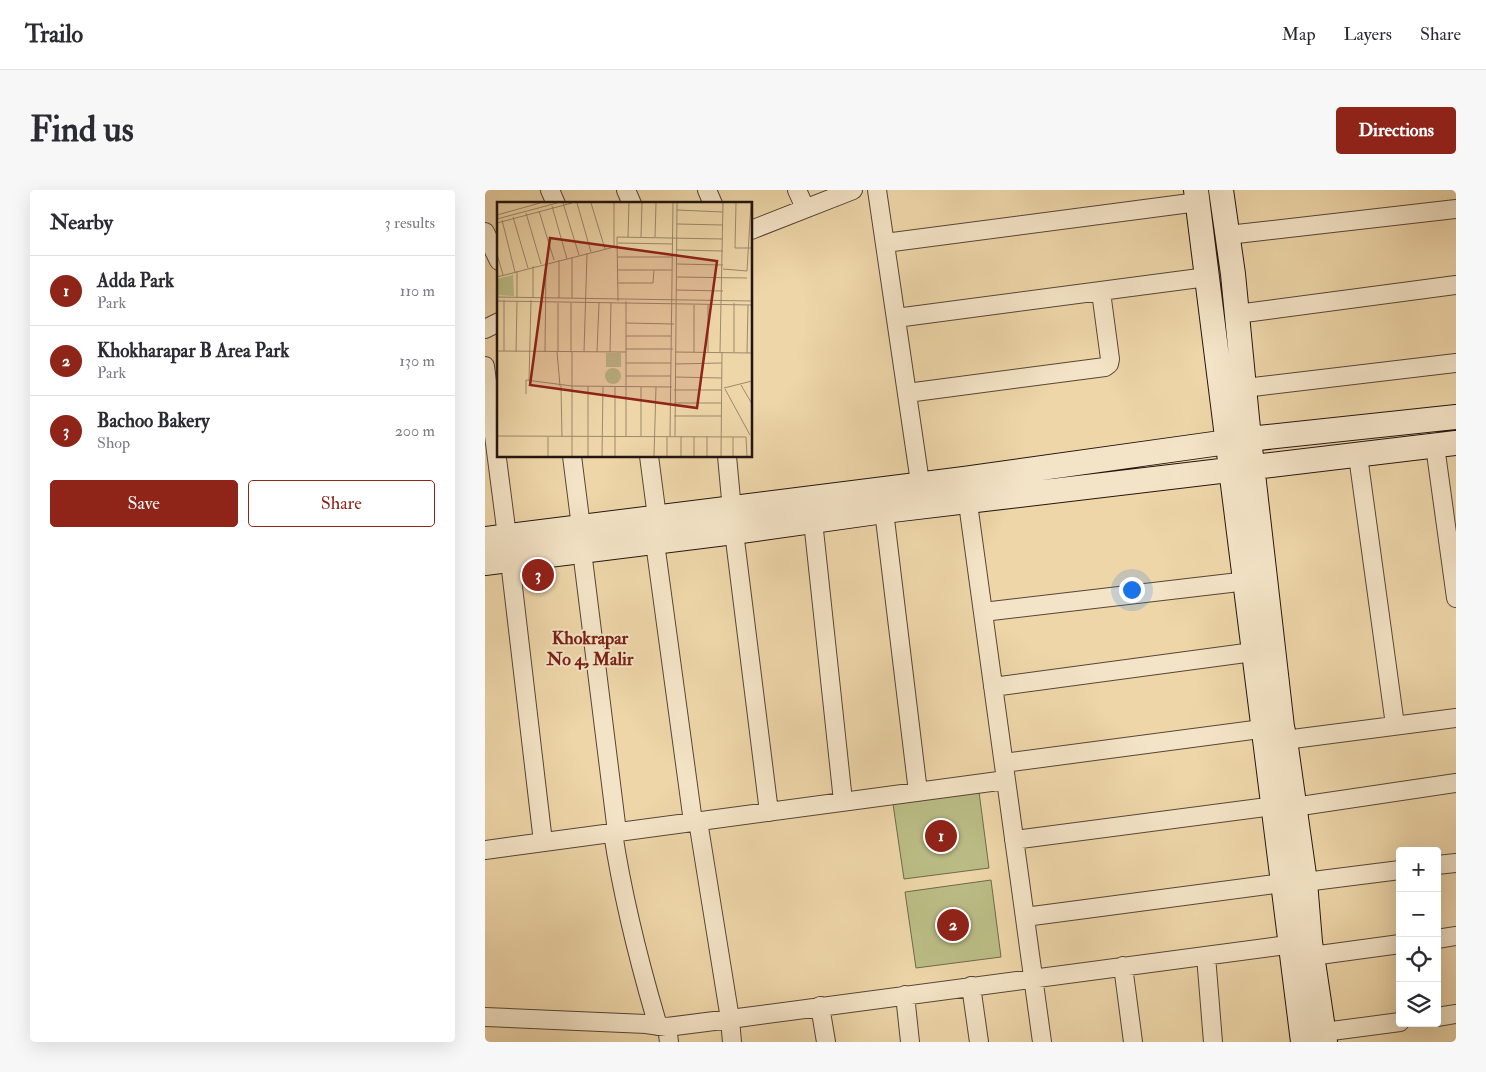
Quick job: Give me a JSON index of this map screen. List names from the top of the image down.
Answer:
{
  "districts": ["Khokrapar No 4, Malir"],
  "page": {
    "header": "Trailo",
    "nav": ["Map", "Layers", "Share"],
    "buttons": [
      "Directions",
      ["Save", "Share"]
    ],
    "title": "Find us",
    "heading": ["Nearby", "3 results"],
    "list": [
      {
        "mark": "1",
        "name": "Adda Park",
        "note": "Park",
        "value": "110 m"
      },
      {
        "mark": "2",
        "name": "Khokharapar B Area Park",
        "note": "Park",
        "value": "130 m"
      },
      {
        "mark": "3",
        "name": "Bachoo Bakery",
        "note": "Shop",
        "value": "200 m"
      }
    ],
    "pins": ["3", "1", "2"],
    "map_buttons": ["+", "−"]
  }
}
